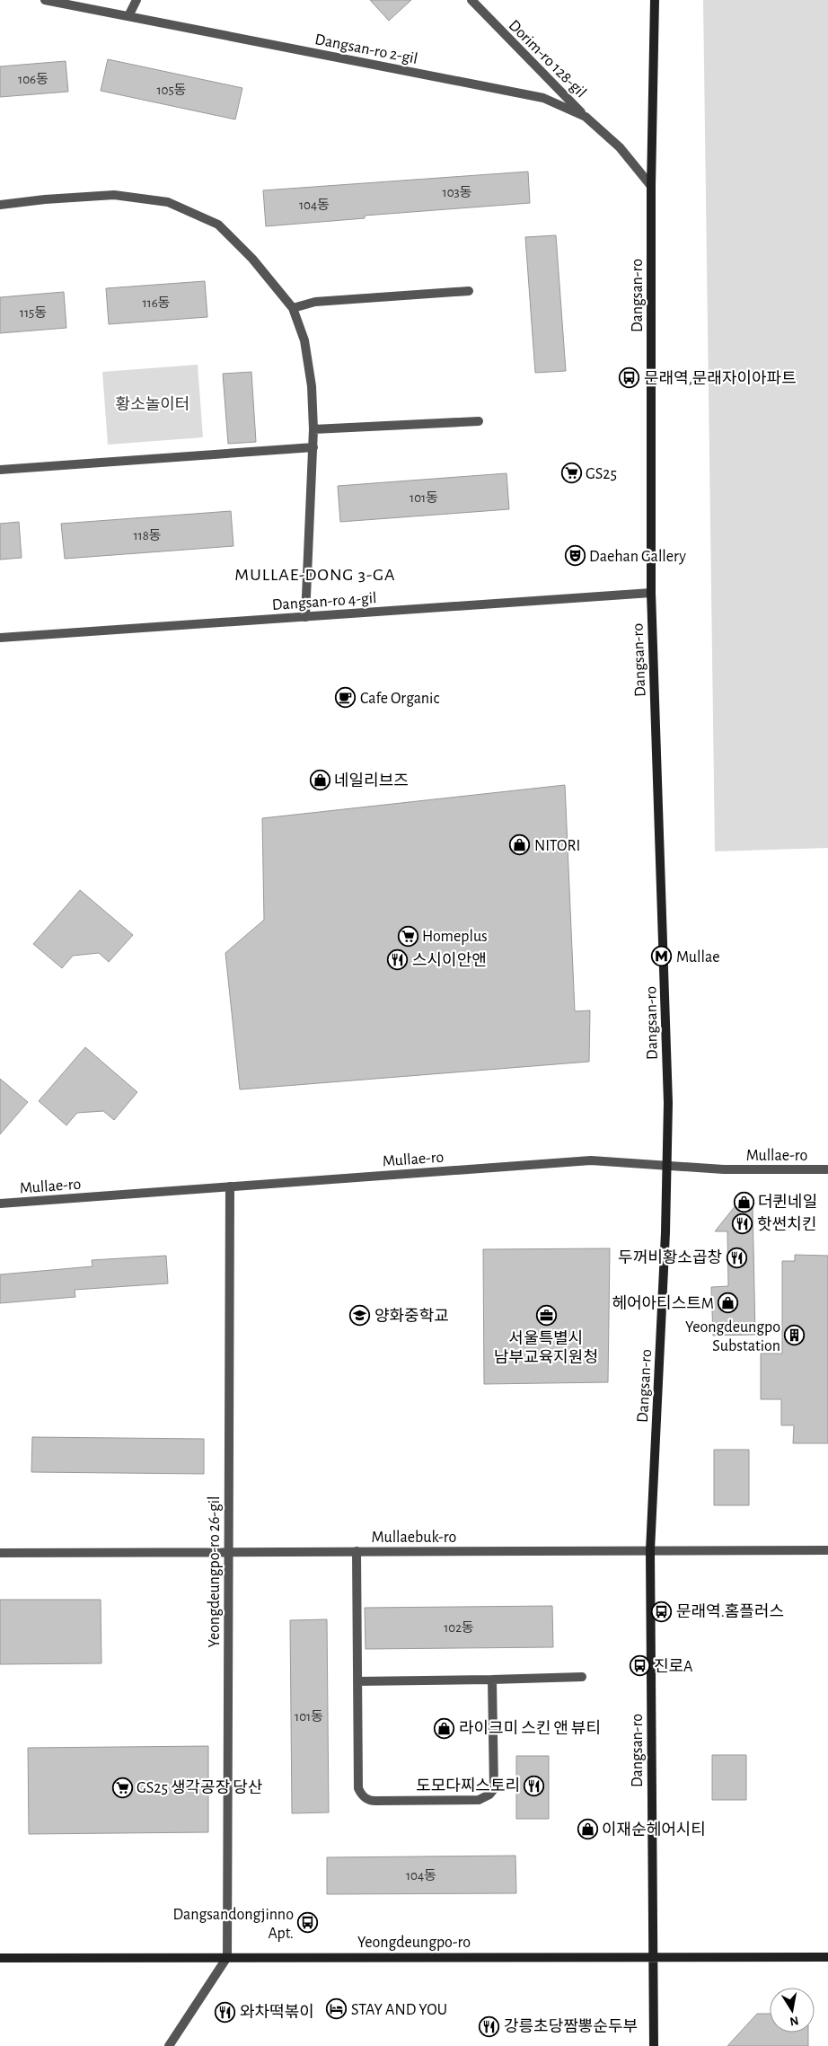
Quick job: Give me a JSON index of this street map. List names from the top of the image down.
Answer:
{
  "streets": {
    "main road": ["Dangsan-ro", "Yeongdeungpo-ro"],
    "street": [
      "Dangsan-ro 2-gil",
      "Dorim-ro 128-gil",
      "Dangsan-ro 4-gil",
      "Mullae-ro",
      "Mullaebuk-ro",
      "Yeongdeungpo-ro 26-gil"
    ]
  },
  "crossings": [
    ["Dangsan-ro 2-gil", "Dorim-ro 128-gil"],
    ["Dangsan-ro 2-gil", "Dangsan-ro"],
    ["Dangsan-ro", "Dangsan-ro 4-gil"],
    ["Dangsan-ro", "Mullae-ro"],
    ["Dangsan-ro", "Mullaebuk-ro"],
    ["Dangsan-ro", "Yeongdeungpo-ro"],
    ["Mullae-ro", "Yeongdeungpo-ro 26-gil"],
    ["Mullaebuk-ro", "Yeongdeungpo-ro 26-gil"],
    ["Yeongdeungpo-ro 26-gil", "Yeongdeungpo-ro"]
  ],
  "districts": ["MULLAE-DONG 3-GA"],
  "parks": ["황소놀이터"],
  "places": {
    "bus stop": [
      "문래역,문래자이아파트",
      "문래역.홈플러스",
      "진로A",
      "Dangsandongjinno Apt."
    ],
    "supermarket": ["GS25", "Homeplus", "GS25 생각공장 당산"],
    "theatre": ["Daehan Gallery"],
    "cafe": ["Cafe Organic"],
    "shop": [
      "네일리브즈",
      "NITORI",
      "더퀸네일",
      "헤어아티스트M",
      "라이크미 스킨 앤 뷰티",
      "이재순헤어시티"
    ],
    "metro station": ["Mullae"],
    "restaurant": [
      "스시이안앤",
      "핫썬치킨",
      "두꺼비황소곱창",
      "도모다찌스토리",
      "와차떡볶이",
      "강릉초당짬뽕순두부"
    ],
    "school or university": ["양화중학교"],
    "office": ["서울특별시 남부교육지원청"],
    "building": ["Yeongdeungpo Substation"],
    "hotel": ["STAY AND YOU"]
  },
  "house_numbers": [
    "106동",
    "105동",
    "103동",
    "104동",
    "116동",
    "115동",
    "101동",
    "118동",
    "102동",
    "101동",
    "104동"
  ],
  "north": "bottom"
}
